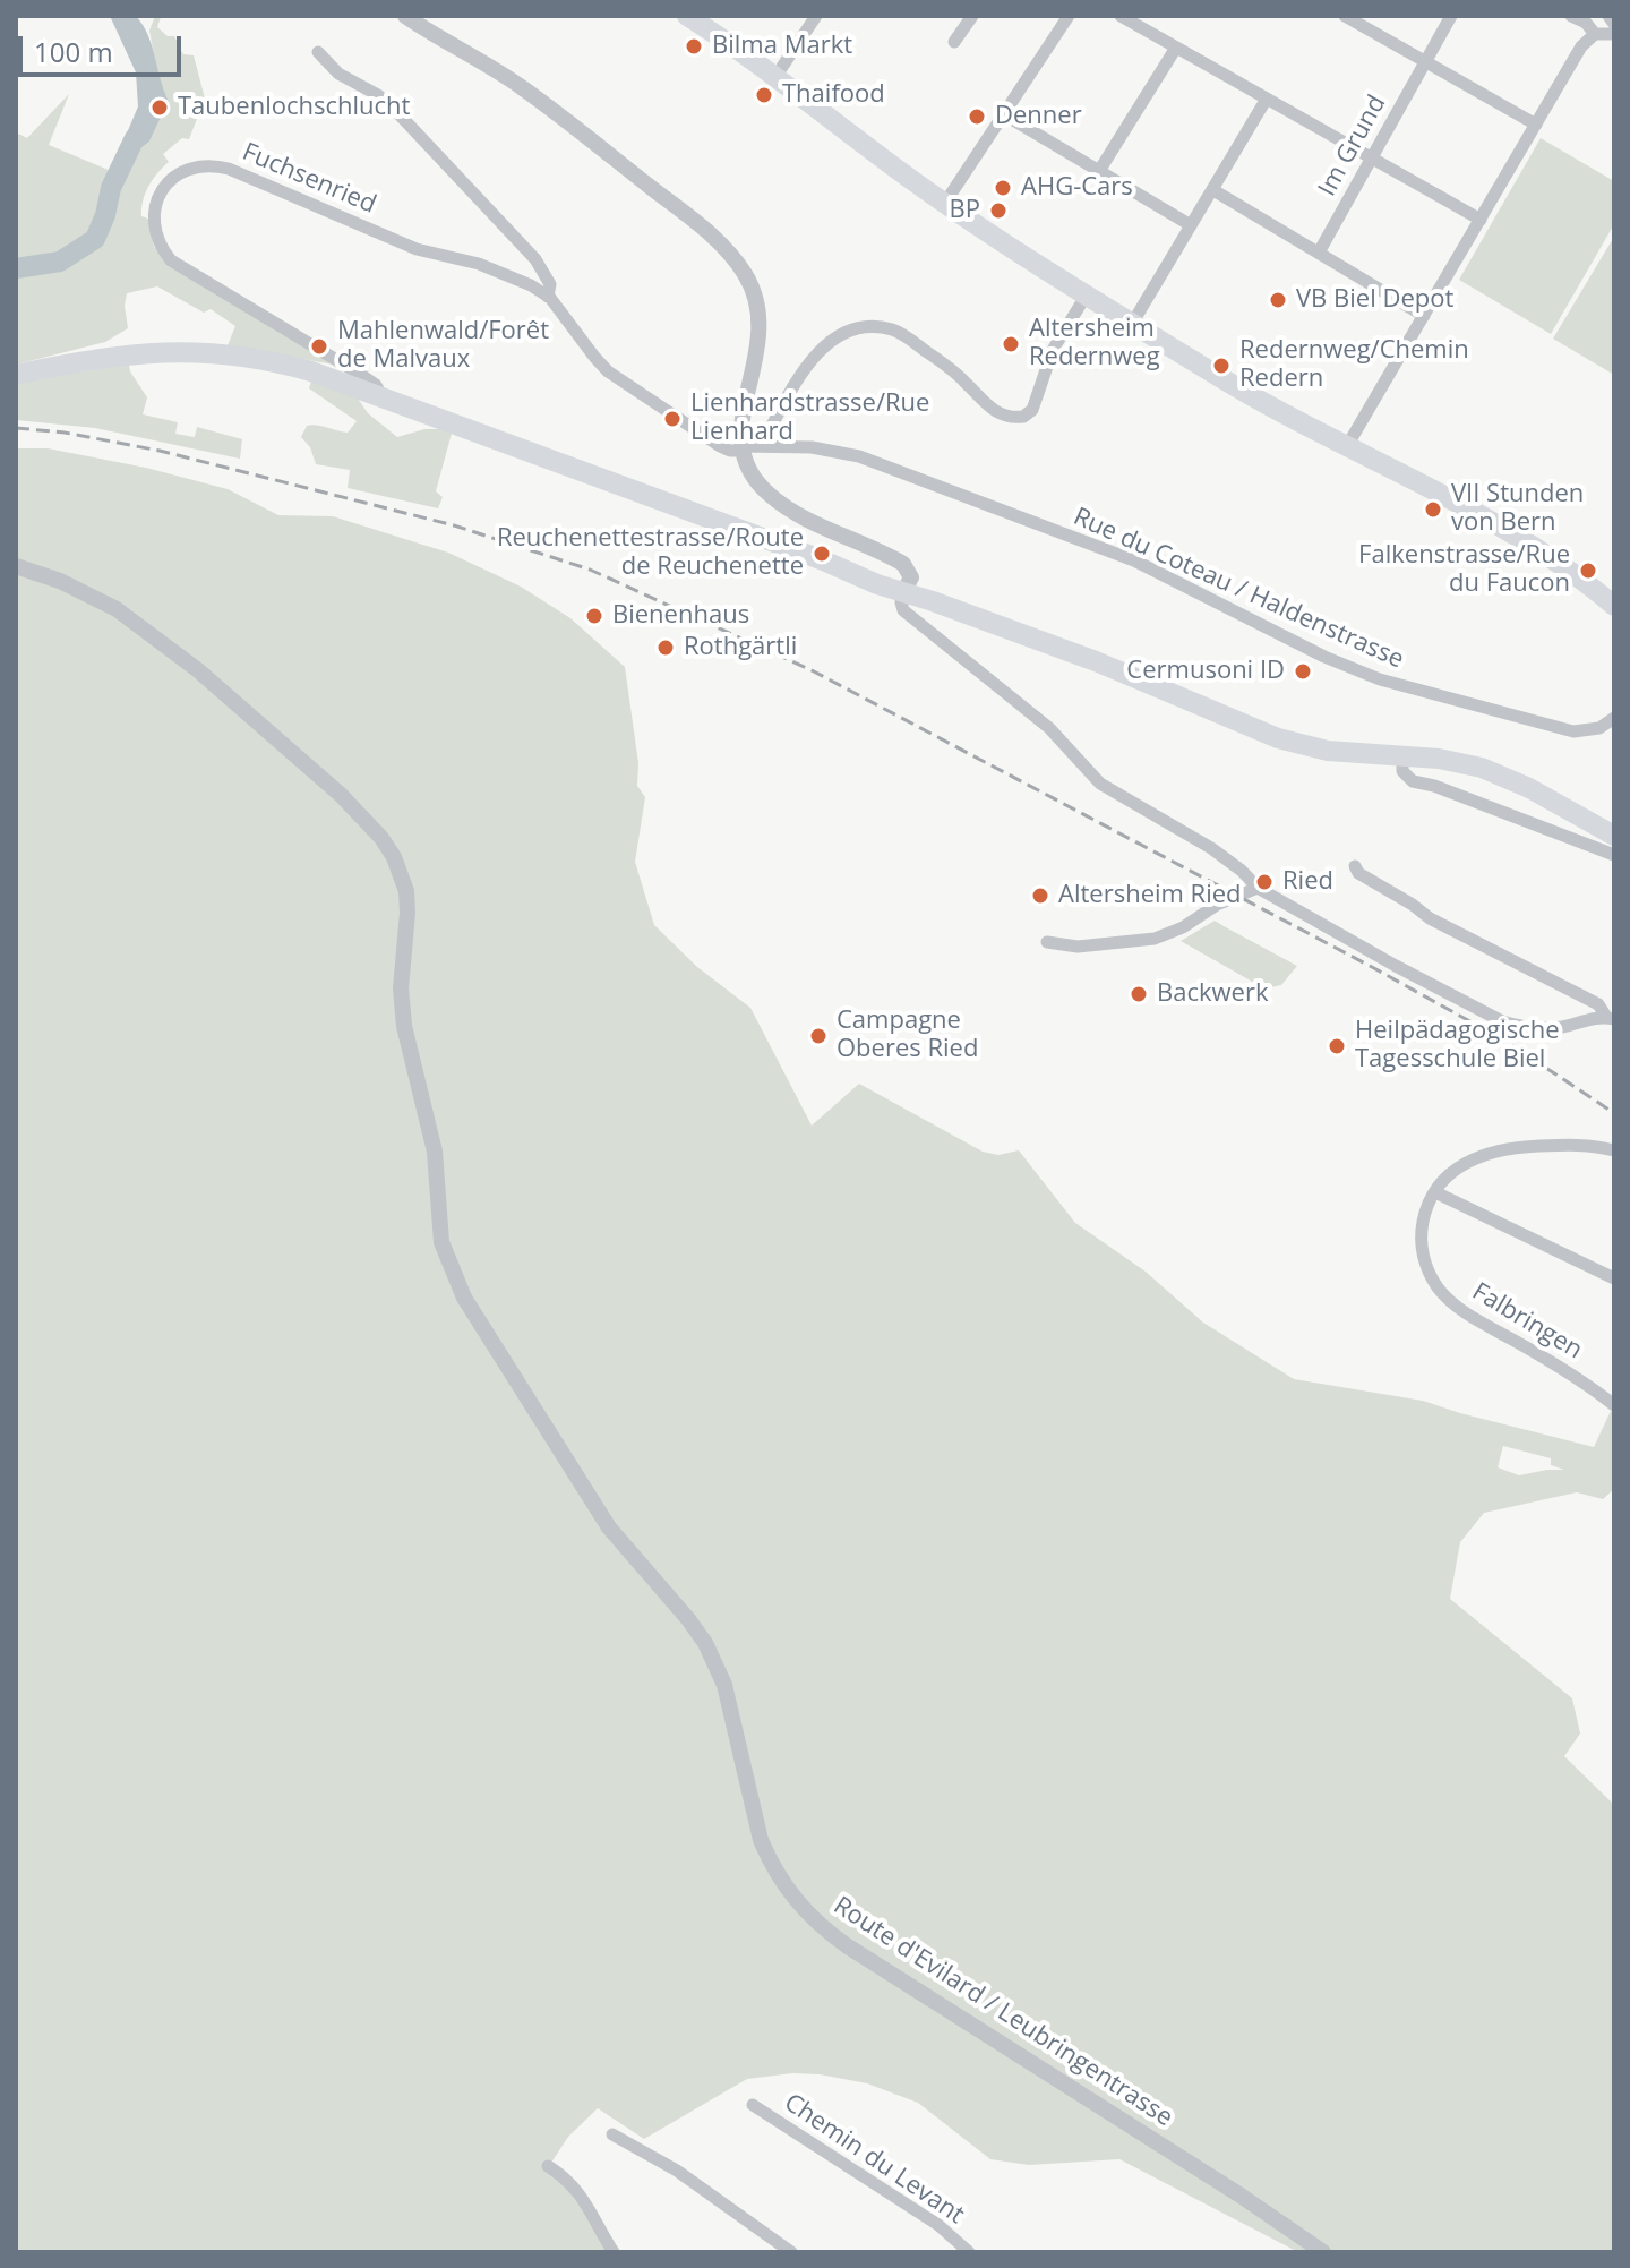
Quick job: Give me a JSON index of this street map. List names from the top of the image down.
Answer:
{
  "streets": {
    "street": [
      "Im Grund",
      "Fuchsenried",
      "Rue du Coteau / Haldenstrasse",
      "Falbringen",
      "Route d'Evilard / Leubringentrasse",
      "Chemin du Levant"
    ]
  },
  "places": [
    "Bilma Markt",
    "Thaifood",
    "Taubenlochschlucht",
    "Denner",
    "AHG-Cars",
    "BP",
    "VB Biel Depot",
    "Altersheim Redernweg",
    "Mahlenwald/Forêt de Malvaux",
    "Redernweg/Chemin Redern",
    "Lienhardstrasse/Rue Lienhard",
    "VII Stunden von Bern",
    "Reuchenettestrasse/Route de Reuchenette",
    "Falkenstrasse/Rue du Faucon",
    "Bienenhaus",
    "Rothgärtli",
    "Cermusoni ID",
    "Ried",
    "Altersheim Ried",
    "Backwerk",
    "Campagne Oberes Ried",
    "Heilpädagogische Tagesschule Biel"
  ],
  "scale_bar": "100 m"
}
